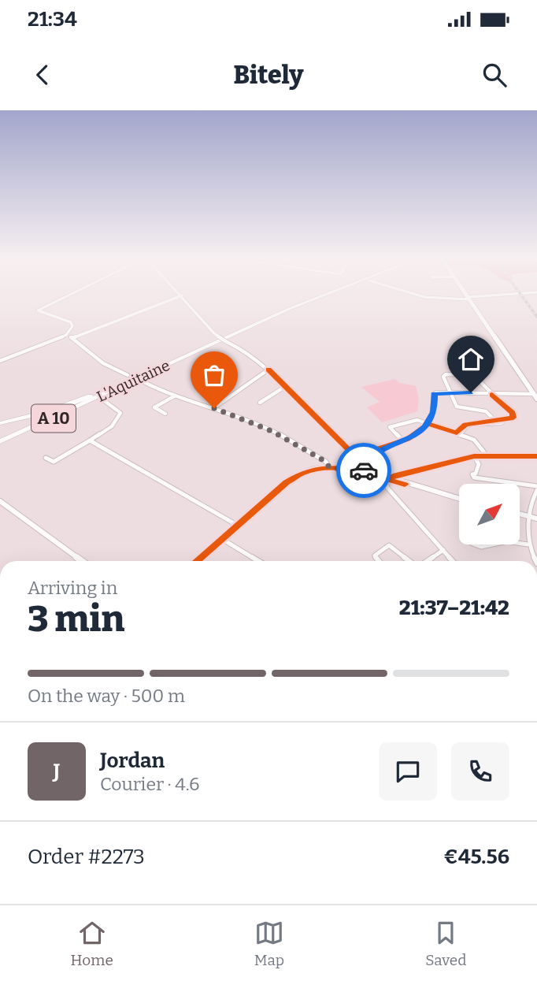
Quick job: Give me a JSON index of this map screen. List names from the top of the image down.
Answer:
{
  "streets": {
    "highway": ["L'Aquitaine", "A 10"]
  },
  "north": "top right",
  "page": {
    "status": "21:34",
    "header": "Bitely",
    "heading": ["3 min", "Arriving in", "21:37–21:42"],
    "panel": [
      "Jordan",
      "Courier · 4.6",
      "Order #2273",
      "€45.56"
    ],
    "bar": "On the way · 500 m",
    "round": "J",
    "tabs": ["Home", "Map", "Saved"]
  }
}
